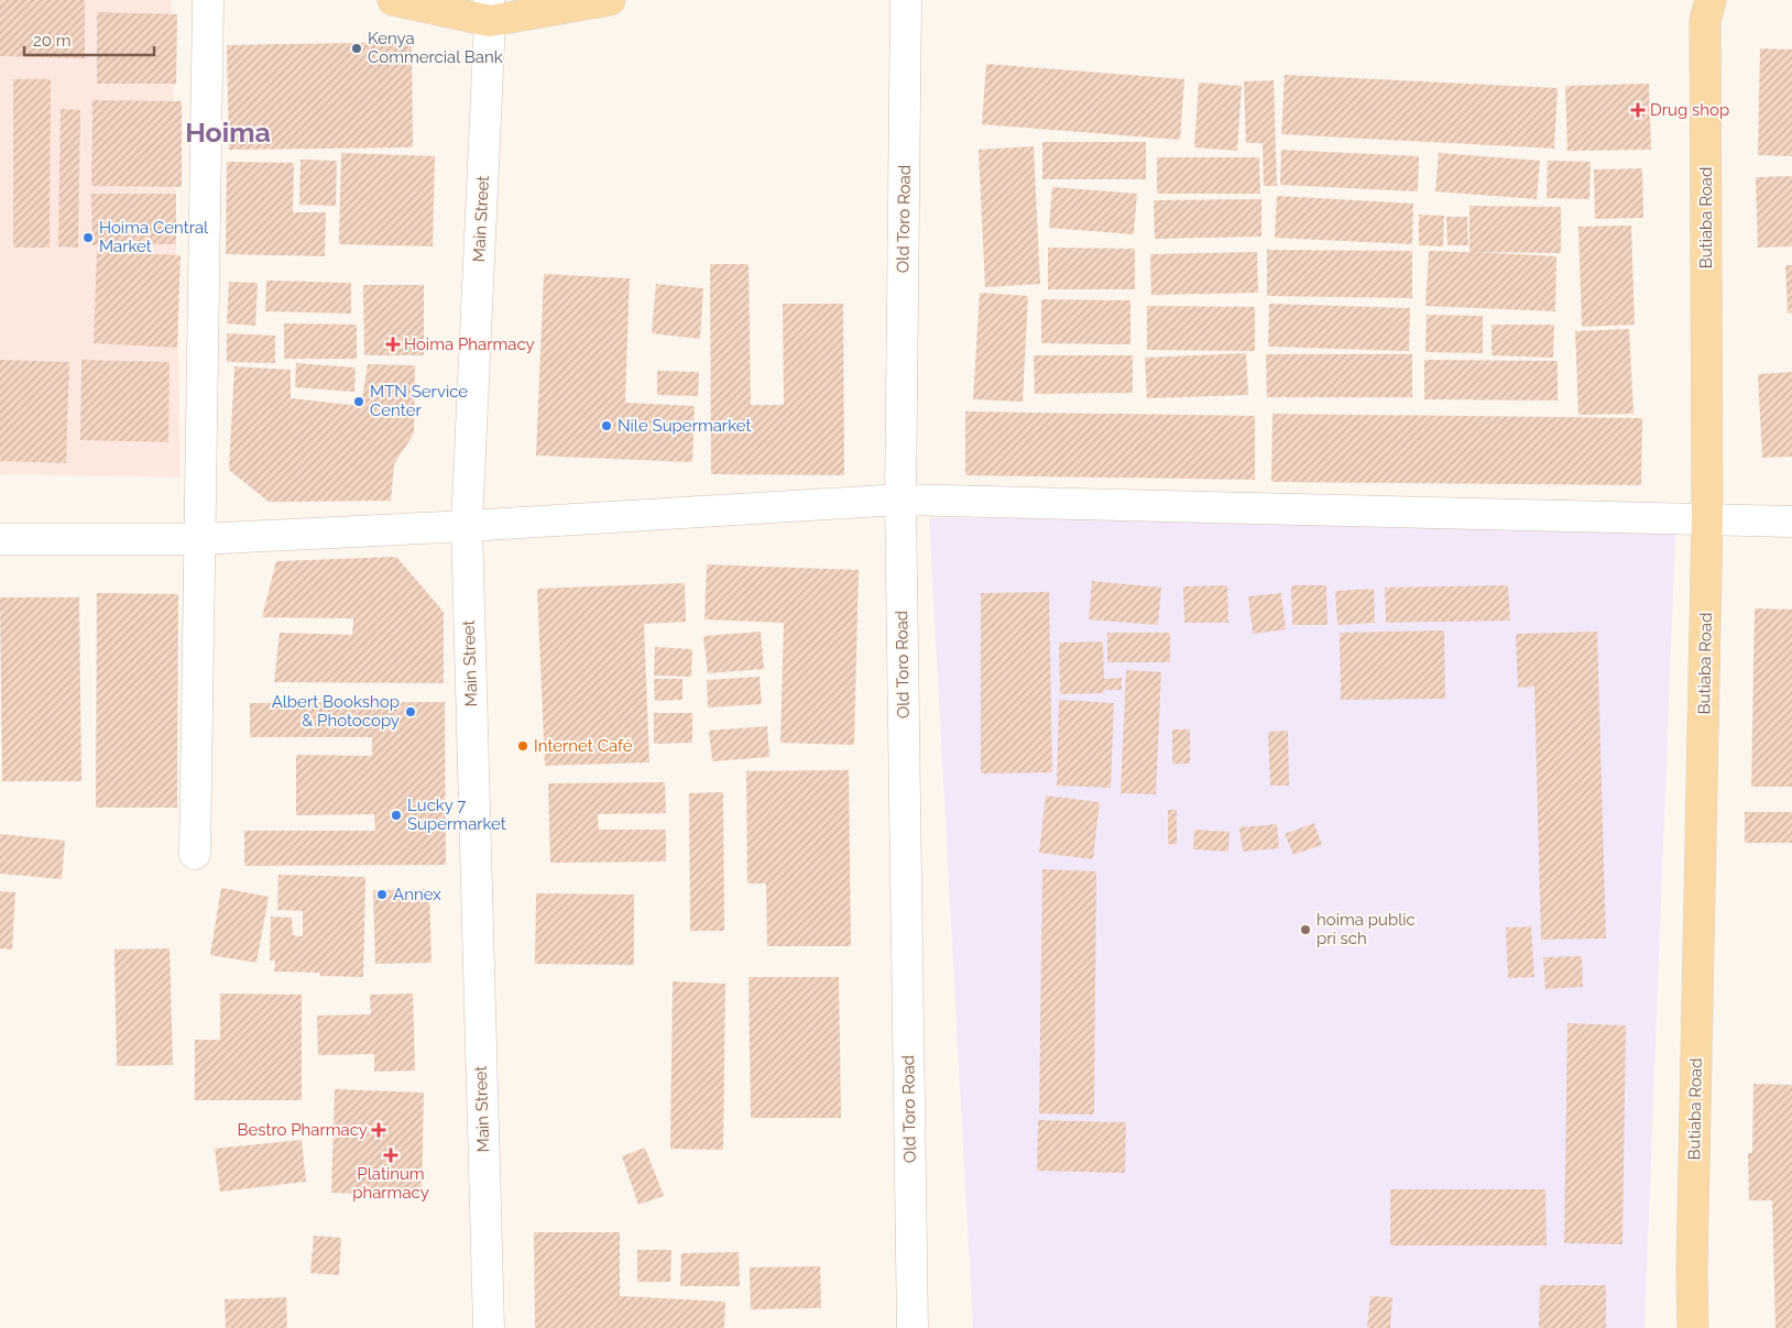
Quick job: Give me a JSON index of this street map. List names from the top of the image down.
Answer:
{
  "streets": {
    "main road": ["Butiaba Road"],
    "street": ["Main Street", "Old Toro Road"]
  },
  "districts": ["Hoima"],
  "places": {
    "other": [
      "Kenya Commercial Bank",
      "Hoima Central Market",
      "MTN Service Center",
      "Nile Supermarket",
      "Albert Bookshop & Photocopy",
      "Internet Café",
      "Lucky 7 Supermarket",
      "Annex",
      "hoima public pri sch"
    ],
    "health": [
      "Drug shop",
      "Hoima Pharmacy",
      "Bestro Pharmacy",
      "Platinum pharmacy"
    ]
  },
  "scale_bar": "20 m"
}
